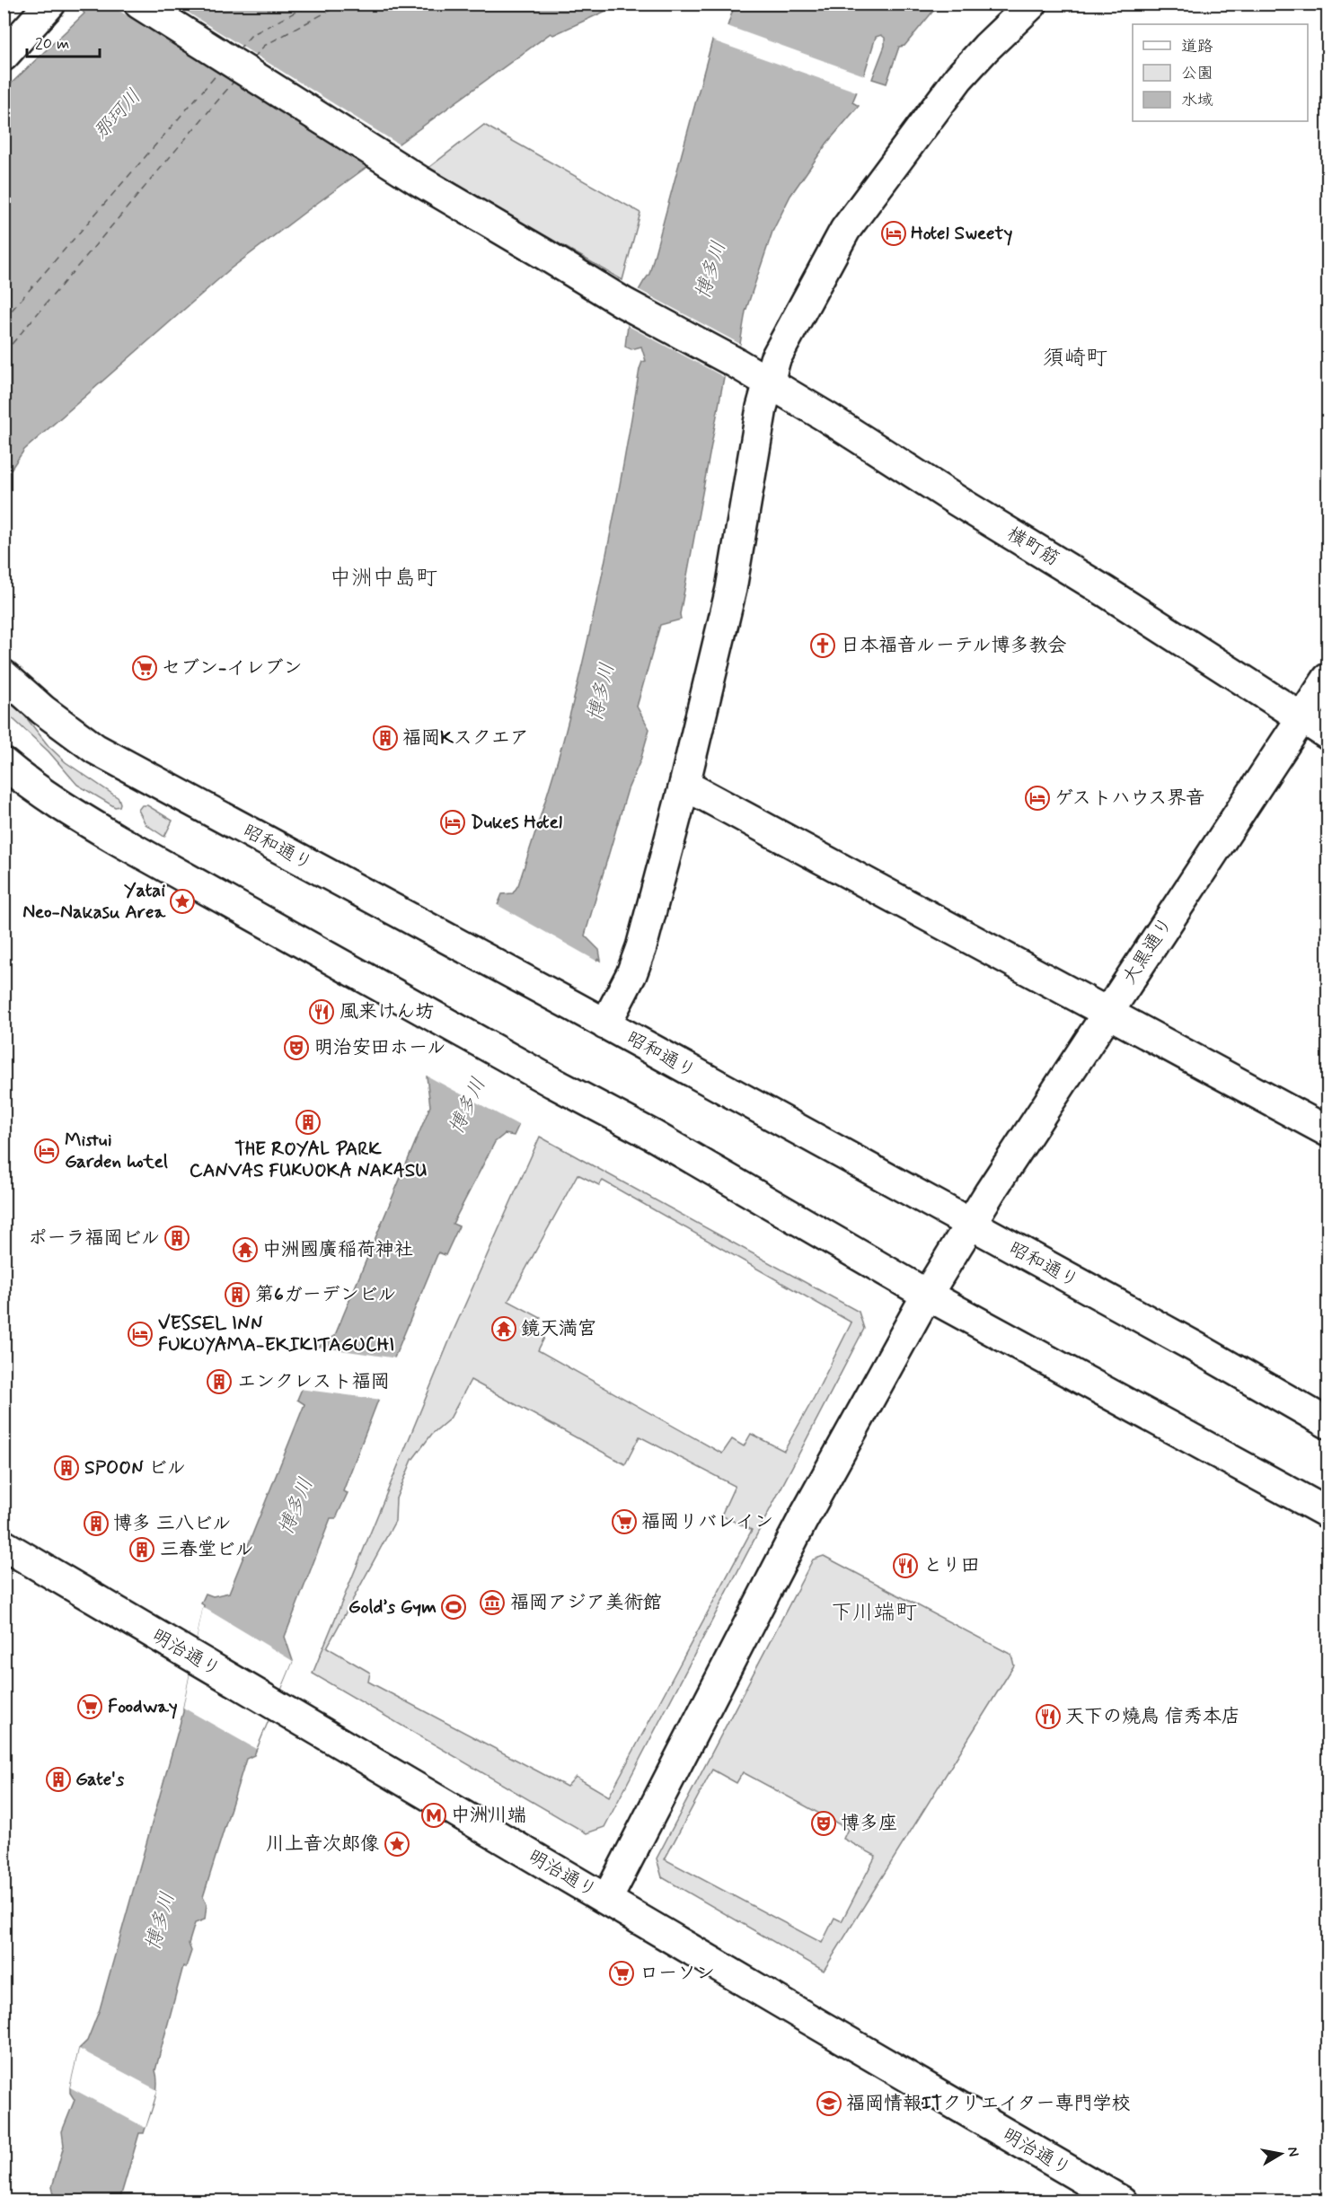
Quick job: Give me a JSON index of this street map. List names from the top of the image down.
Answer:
{
  "streets": {
    "street": [
      "横町筋",
      "昭和通り",
      "大黒通り",
      "明治通り"
    ]
  },
  "crossings": [
    ["横町筋", "大黒通り"],
    ["昭和通り", "大黒通り"],
    ["大黒通り", "明治通り"]
  ],
  "districts": ["須崎町", "中洲中島町", "下川端町"],
  "water": ["那珂川", "博多川"],
  "places": {
    "hotel": [
      "Hotel Sweety",
      "ゲストハウス界音",
      "Dukes Hotel",
      "Mistui Garden hotel",
      "VESSEL INN FUKUYAMA-EKIKITAGUCHI"
    ],
    "church": ["日本福音ルーテル博多教会"],
    "supermarket": [
      "セブン-イレブン",
      "福岡リバレイン",
      "Foodway",
      "ローソン"
    ],
    "building": [
      "福岡Kスクエア",
      "THE ROYAL PARK CANVAS FUKUOKA NAKASU",
      "ポーラ福岡ビル",
      "第6ガーデンビル",
      "エンクレスト福岡",
      "SPOON ビル",
      "博多 三八ビル",
      "三春堂ビル",
      "Gate's"
    ],
    "place": ["Yatai Neo-Nakasu Area", "川上音次郎像"],
    "restaurant": ["風来けん坊", "とり田", "天下の燒鳥 信秀本店"],
    "theatre": ["明治安田ホール", "博多座"],
    "temple": ["中洲國廣稲荷神社", "鏡天満宮"],
    "museum": ["福岡アジア美術館"],
    "sports": ["Gold’s Gym"],
    "metro station": ["中洲川端"],
    "school or university": ["福岡情報ITクリエイター専門学校"]
  },
  "legend": ["道路", "公園", "水域"],
  "scale_bar": "20 m",
  "north": "right"
}
